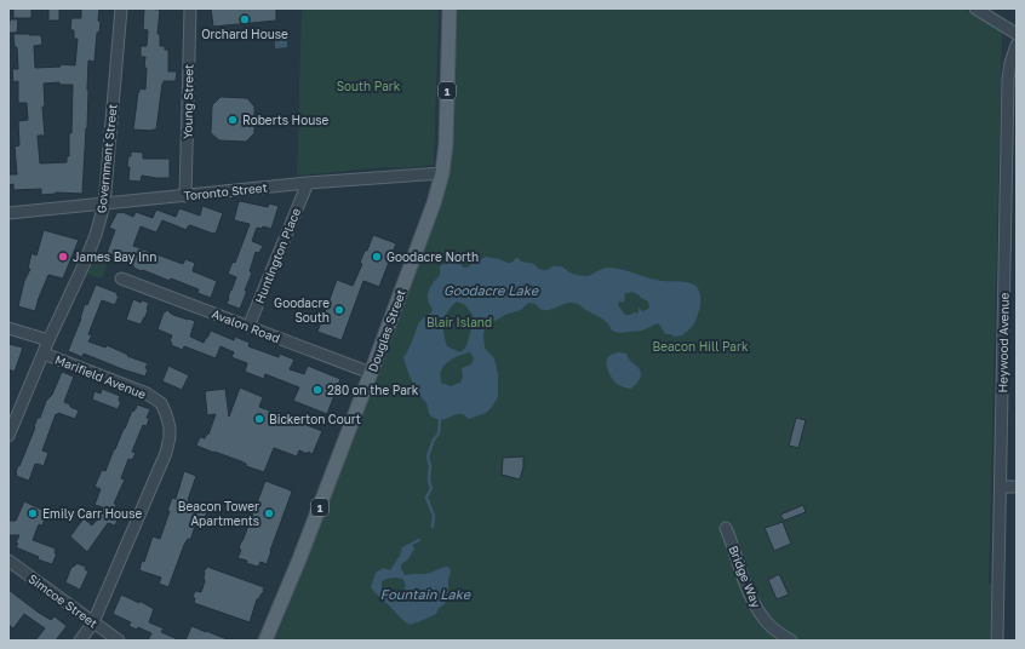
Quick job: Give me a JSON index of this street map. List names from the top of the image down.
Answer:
{
  "streets": {
    "main road": ["1", "Douglas Street"],
    "street": [
      "Young Street",
      "Government Street",
      "Toronto Street",
      "Huntington Place",
      "Avalon Road",
      "Heywood Avenue",
      "Marifield Avenue",
      "Bridge Way",
      "Simcoe Street"
    ]
  },
  "crossings": [
    ["Young Street", "Toronto Street"],
    ["Government Street", "Toronto Street"],
    ["Government Street", "Marifield Avenue"],
    ["Toronto Street", "Huntington Place"],
    ["Toronto Street", "Douglas Street"],
    ["Huntington Place", "Avalon Road"],
    ["Avalon Road", "Douglas Street"],
    ["Marifield Avenue", "Simcoe Street"]
  ],
  "water": ["Goodacre Lake", "Fountain Lake"],
  "parks": ["South Park", "Blair Island", "Beacon Hill Park"],
  "places": [
    "Orchard House",
    "Roberts House",
    "James Bay Inn",
    "Goodacre North",
    "Goodacre South",
    "280 on the Park",
    "Bickerton Court",
    "Emily Carr House",
    "Beacon Tower Apartments"
  ]
}
